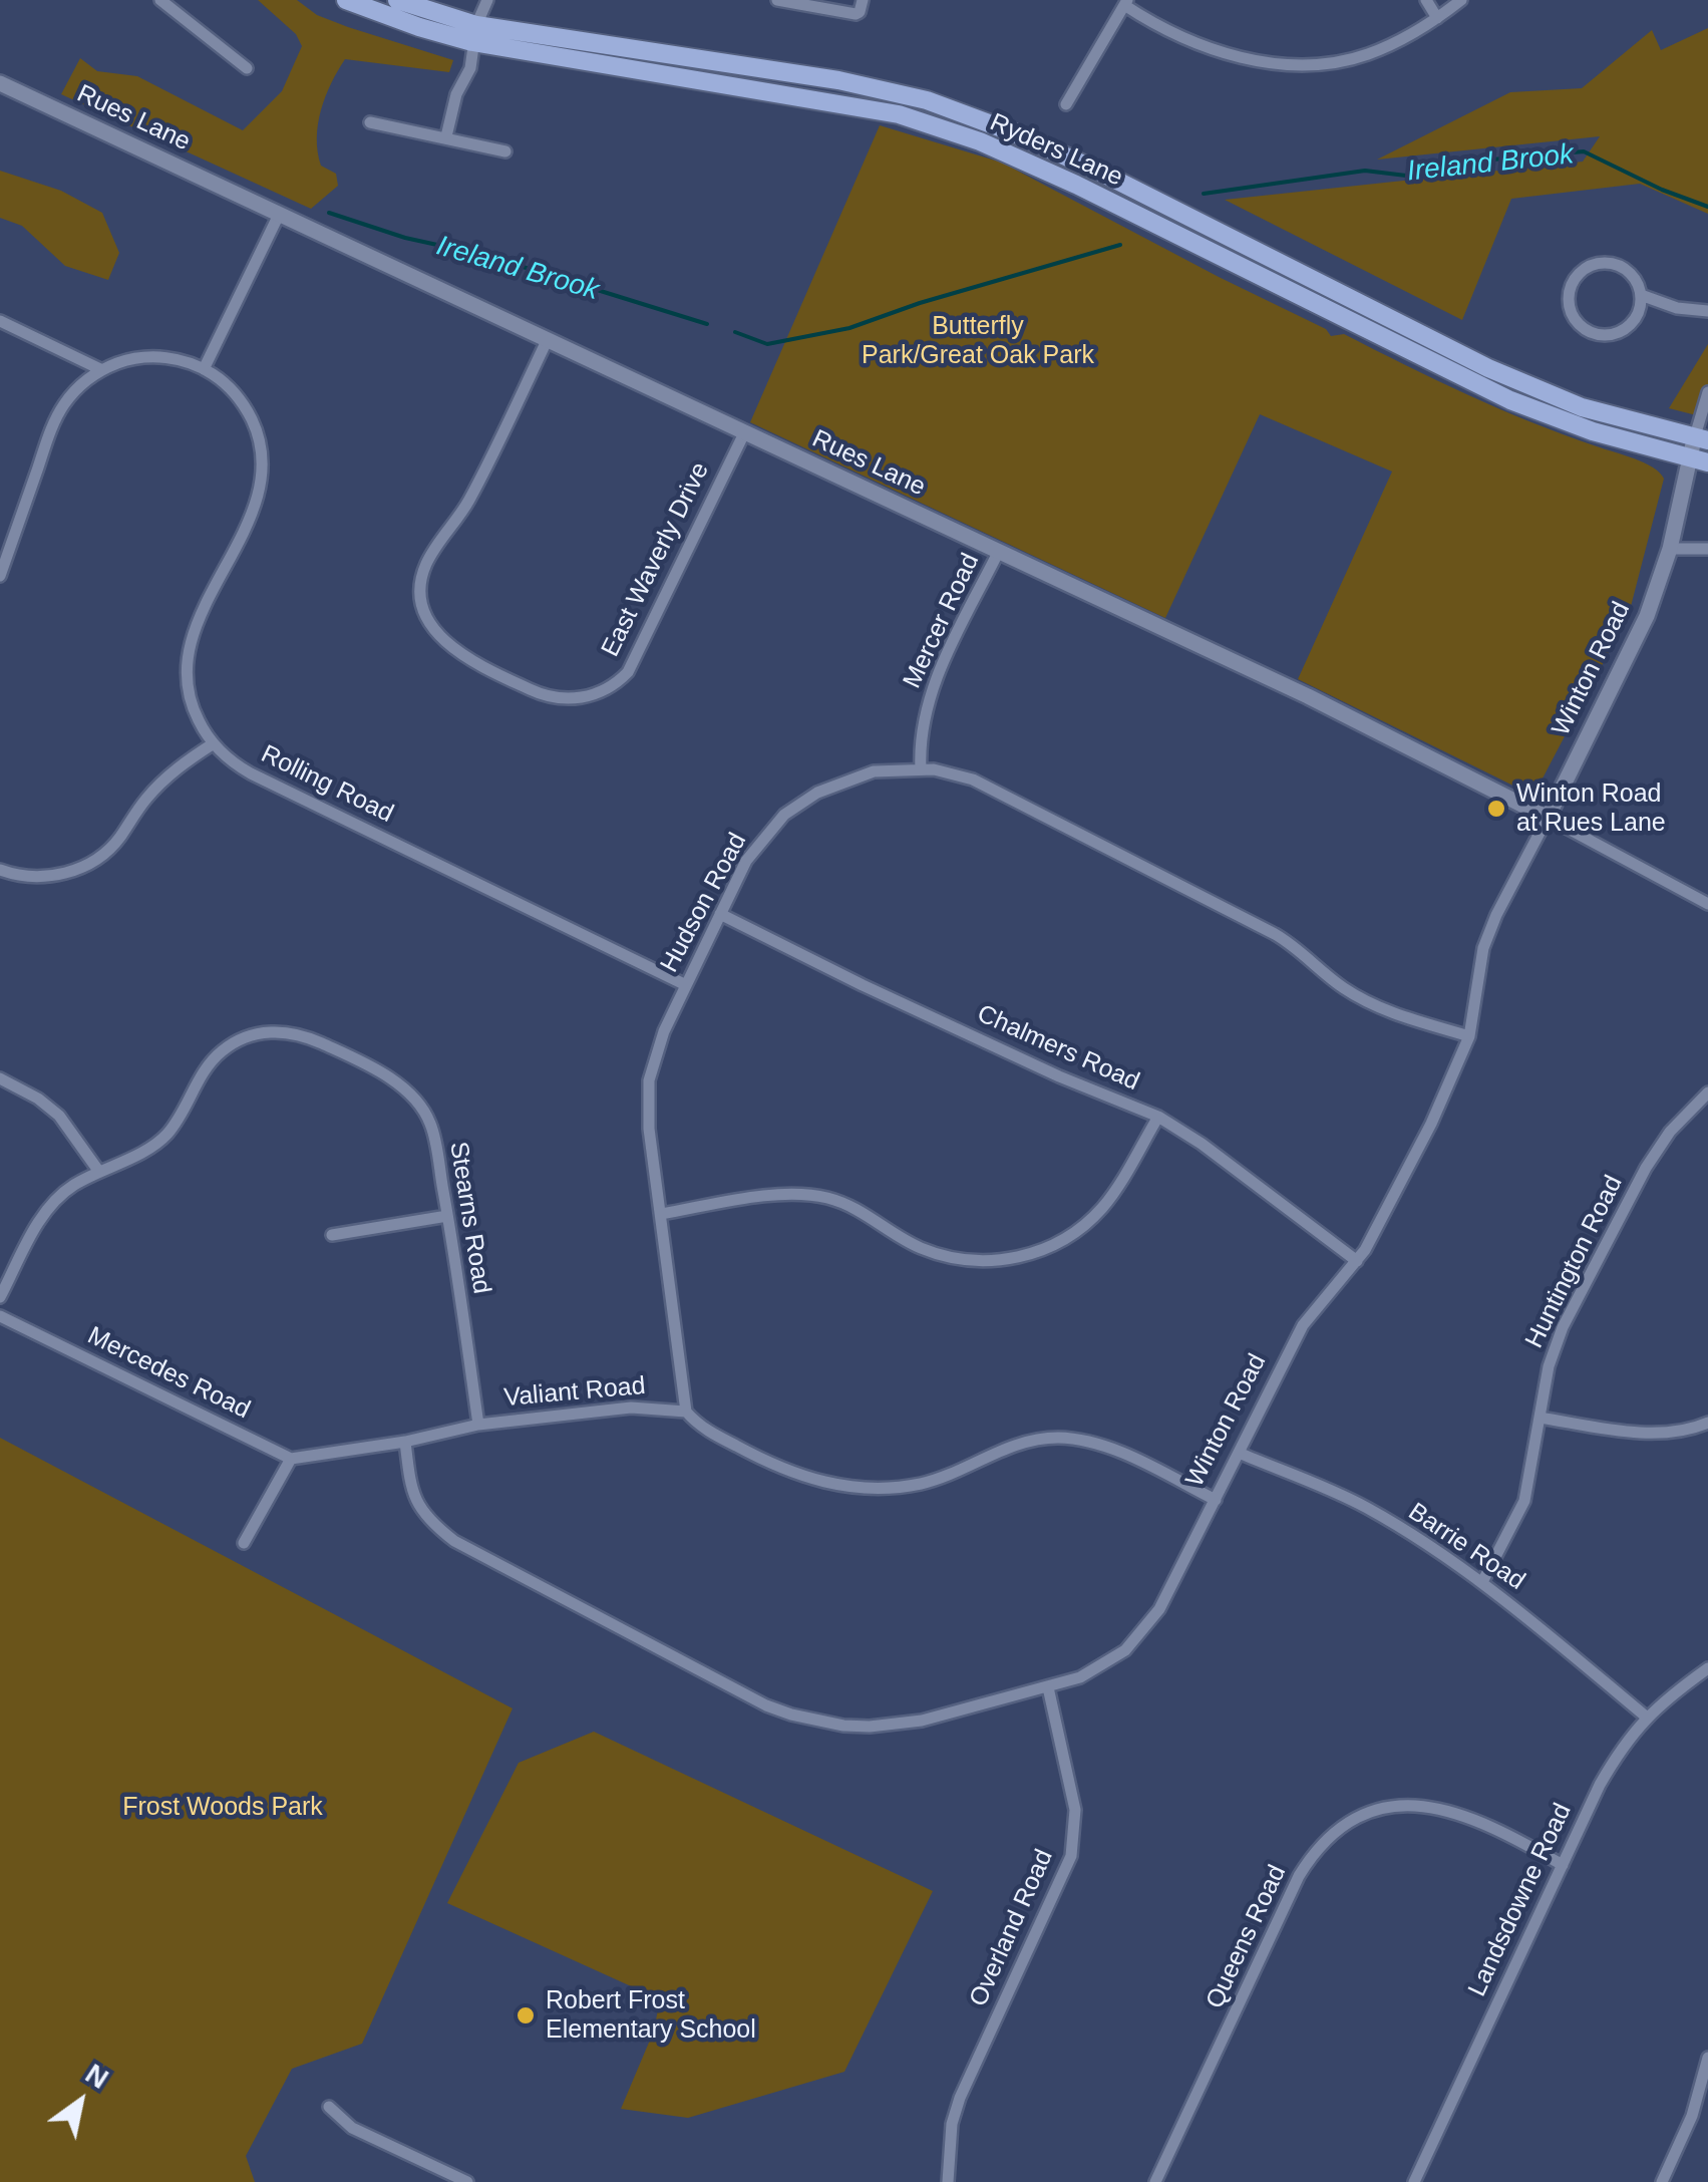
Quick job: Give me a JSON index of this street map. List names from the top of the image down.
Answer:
{
  "streets": {
    "main road": ["Ryders Lane"],
    "street": [
      "Rues Lane",
      "East Waverly Drive",
      "Mercer Road",
      "Winton Road",
      "Rolling Road",
      "Hudson Road",
      "Chalmers Road",
      "Stearns Road",
      "Huntington Road",
      "Mercedes Road",
      "Valiant Road",
      "Barrie Road",
      "Landsdowne Road",
      "Overland Road",
      "Queens Road"
    ]
  },
  "crossings": [
    ["Rues Lane", "East Waverly Drive"],
    ["Rues Lane", "Mercer Road"],
    ["Rues Lane", "Winton Road"],
    ["Ryders Lane", "Winton Road"],
    ["Mercer Road", "Hudson Road"],
    ["Winton Road", "Hudson Road"],
    ["Winton Road", "Chalmers Road"],
    ["Winton Road", "Valiant Road"],
    ["Winton Road", "Barrie Road"],
    ["Winton Road", "Overland Road"],
    ["Rolling Road", "Hudson Road"],
    ["Hudson Road", "Chalmers Road"],
    ["Hudson Road", "Valiant Road"],
    ["Stearns Road", "Valiant Road"],
    ["Huntington Road", "Barrie Road"],
    ["Mercedes Road", "Valiant Road"],
    ["Barrie Road", "Landsdowne Road"],
    ["Landsdowne Road", "Queens Road"]
  ],
  "water": ["Ireland Brook"],
  "parks": ["Butterfly Park/Great Oak Park", "Frost Woods Park"],
  "places": ["Winton Road at Rues Lane", "Robert Frost Elementary School"],
  "north": "top right"
}
